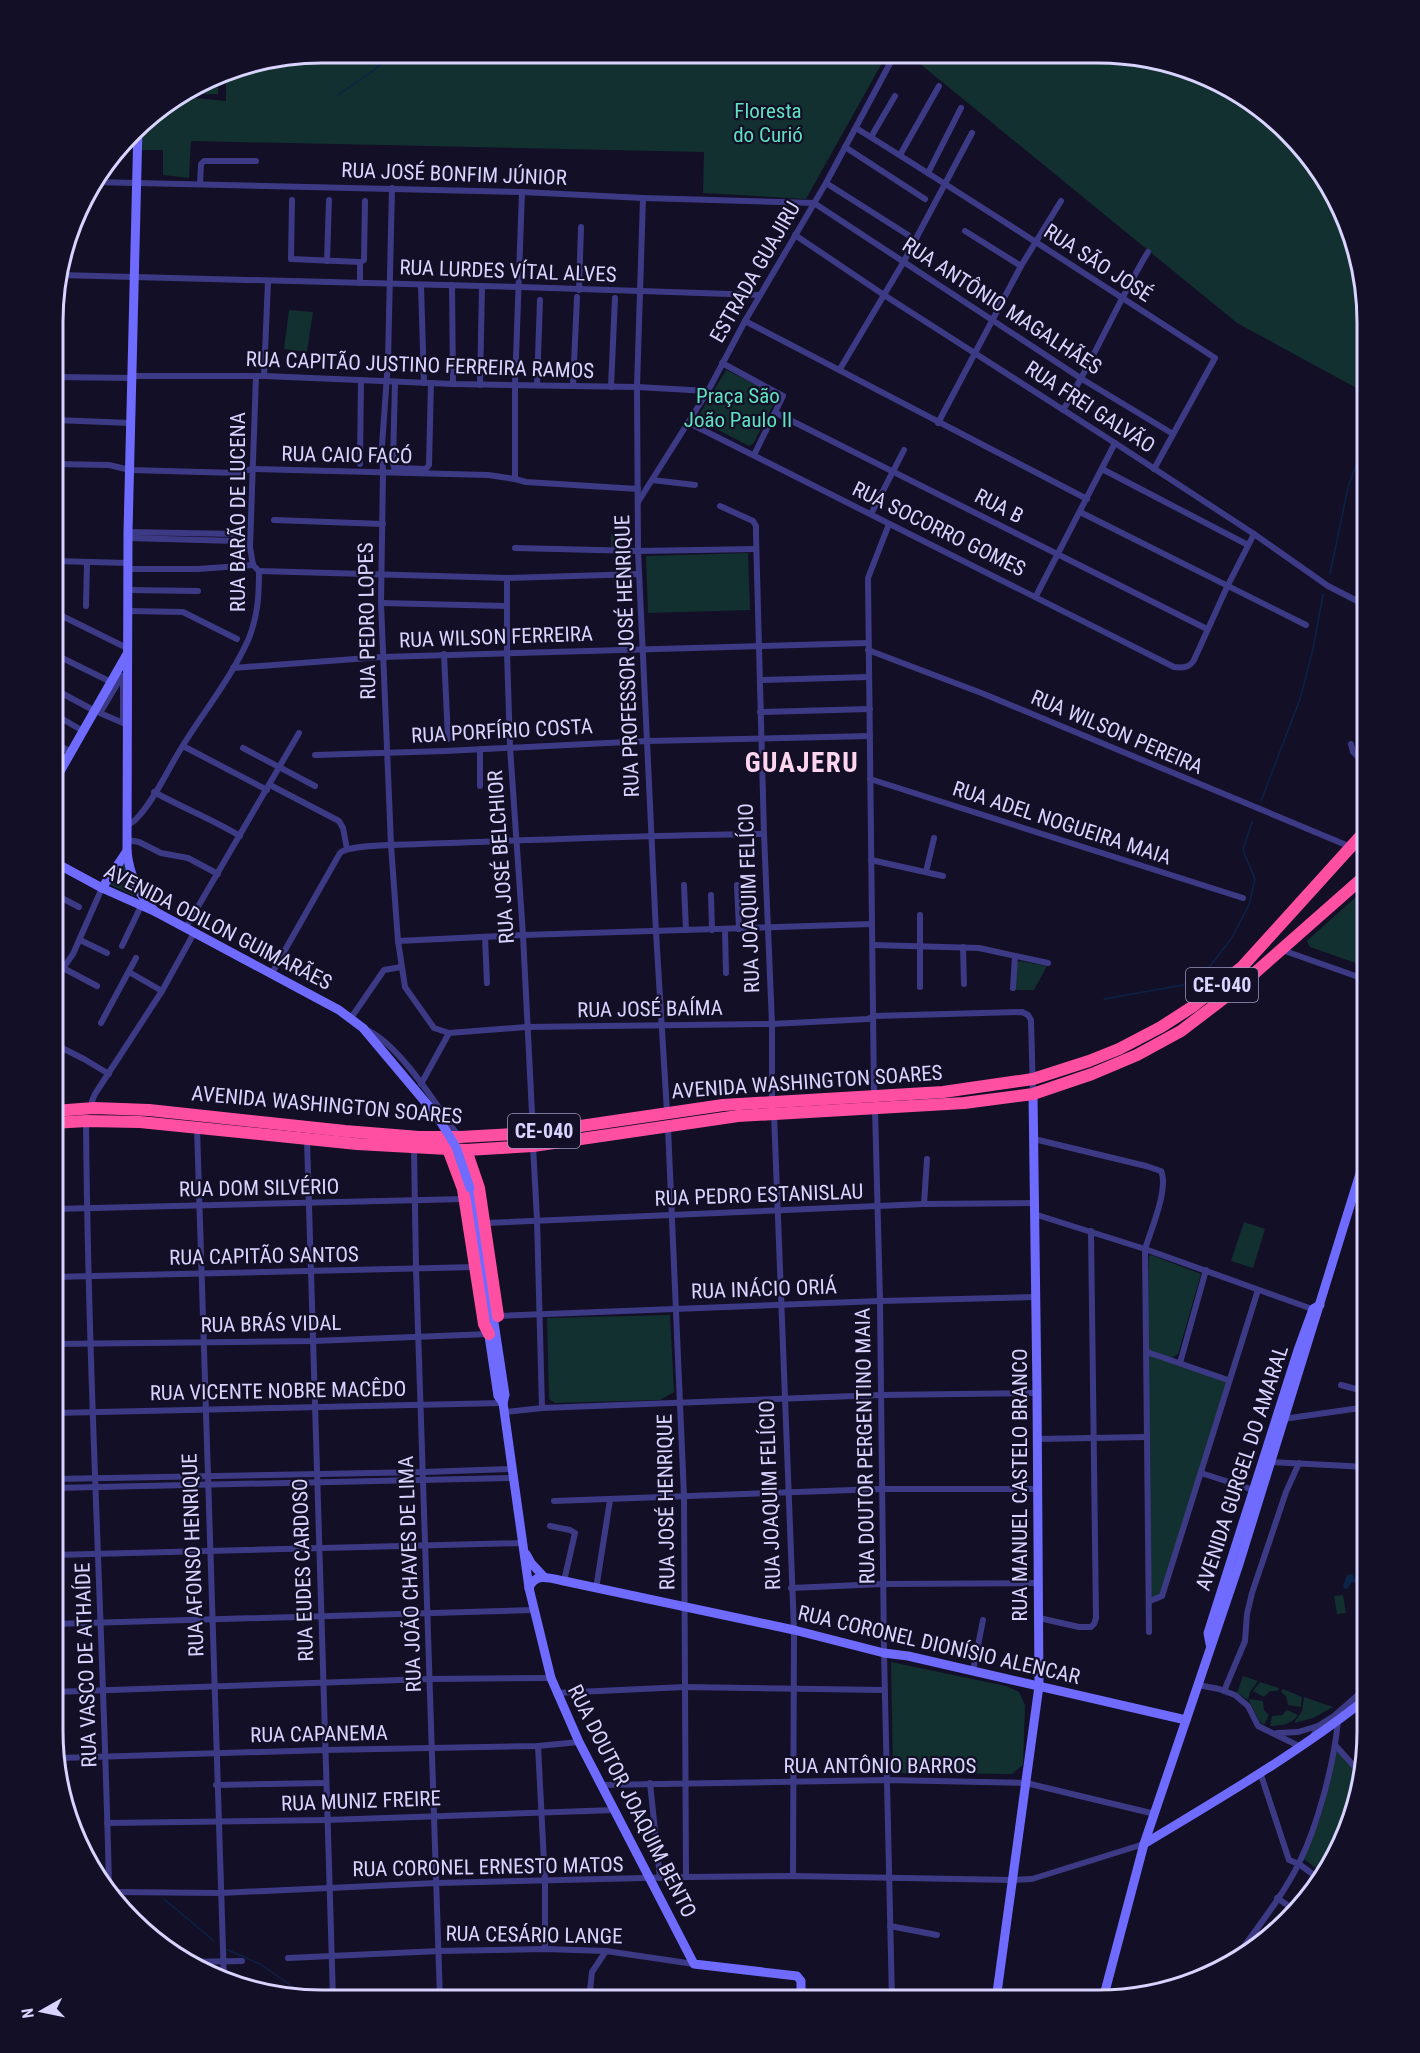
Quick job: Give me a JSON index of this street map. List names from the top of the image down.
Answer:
{
  "streets": {
    "highway": ["CE-040", "AVENIDA WASHINGTON SOARES"],
    "main road": [
      "AVENIDA ODILON GUIMARÃES",
      "AVENIDA GURGEL DO AMARAL",
      "RUA MANUEL CASTELO BRANCO",
      "RUA CORONEL DIONÍSIO ALENCAR",
      "RUA DOUTOR JOAQUIM BENTO",
      "RUA CESÁRIO LANGE"
    ],
    "street": [
      "RUA JOSÉ BONFIM JÚNIOR",
      "RUA SÃO JOSÉ",
      "RUA LURDES VÍTAL ALVES",
      "ESTRADA GUAJIRU",
      "RUA ANTÔNIO MAGALHÃES",
      "RUA CAPITÃO JUSTINO FERREIRA RAMOS",
      "RUA FREI GALVÃO",
      "RUA CAIO FACÓ",
      "RUA B",
      "RUA BARÃO DE LUCENA",
      "RUA SOCORRO GOMES",
      "RUA PEDRO LOPES",
      "RUA WILSON FERREIRA",
      "RUA PROFESSOR JOSÉ HENRIQUE",
      "RUA PORFÍRIO COSTA",
      "RUA WILSON PEREIRA",
      "RUA ADEL NOGUEIRA MAIA",
      "RUA JOSÉ BELCHIOR",
      "RUA JOAQUIM FELÍCIO",
      "RUA JOSÉ BAÍMA",
      "RUA DOM SILVÉRIO",
      "RUA PEDRO ESTANISLAU",
      "RUA CAPITÃO SANTOS",
      "RUA INÁCIO ORIÁ",
      "RUA BRÁS VIDAL",
      "RUA VICENTE NOBRE MACÊDO",
      "RUA DOUTOR PERGENTINO MAIA",
      "RUA JOSÉ HENRIQUE",
      "RUA AFONSO HENRIQUE",
      "RUA EUDES CARDOSO",
      "RUA JOÃO CHAVES DE LIMA",
      "RUA VASCO DE ATHAÍDE",
      "RUA CAPANEMA",
      "RUA ANTÔNIO BARROS",
      "RUA MUNIZ FREIRE",
      "RUA CORONEL ERNESTO MATOS"
    ]
  },
  "crossings": [
    ["RUA JOSÉ BONFIM JÚNIOR", "ESTRADA GUAJIRU"],
    ["RUA JOSÉ BONFIM JÚNIOR", "RUA ANTÔNIO MAGALHÃES"],
    ["RUA JOSÉ BONFIM JÚNIOR", "RUA PEDRO LOPES"],
    ["RUA JOSÉ BONFIM JÚNIOR", "RUA PROFESSOR JOSÉ HENRIQUE"],
    ["RUA SÃO JOSÉ", "ESTRADA GUAJIRU"],
    ["RUA SÃO JOSÉ", "RUA ANTÔNIO MAGALHÃES"],
    ["RUA SÃO JOSÉ", "RUA FREI GALVÃO"],
    ["RUA LURDES VÍTAL ALVES", "ESTRADA GUAJIRU"],
    ["RUA LURDES VÍTAL ALVES", "RUA PEDRO LOPES"],
    ["RUA LURDES VÍTAL ALVES", "RUA PROFESSOR JOSÉ HENRIQUE"],
    ["ESTRADA GUAJIRU", "RUA ANTÔNIO MAGALHÃES"],
    ["ESTRADA GUAJIRU", "RUA CAPITÃO JUSTINO FERREIRA RAMOS"],
    ["ESTRADA GUAJIRU", "RUA FREI GALVÃO"],
    ["ESTRADA GUAJIRU", "RUA SOCORRO GOMES"],
    ["ESTRADA GUAJIRU", "RUA PROFESSOR JOSÉ HENRIQUE"],
    ["RUA CAPITÃO JUSTINO FERREIRA RAMOS", "RUA BARÃO DE LUCENA"],
    ["RUA CAPITÃO JUSTINO FERREIRA RAMOS", "RUA PEDRO LOPES"],
    ["RUA CAPITÃO JUSTINO FERREIRA RAMOS", "RUA PROFESSOR JOSÉ HENRIQUE"],
    ["RUA CAIO FACÓ", "RUA BARÃO DE LUCENA"],
    ["RUA CAIO FACÓ", "RUA PEDRO LOPES"],
    ["RUA CAIO FACÓ", "RUA PROFESSOR JOSÉ HENRIQUE"],
    ["RUA B", "RUA SOCORRO GOMES"],
    ["RUA BARÃO DE LUCENA", "RUA WILSON FERREIRA"],
    ["RUA SOCORRO GOMES", "RUA DOUTOR PERGENTINO MAIA"],
    ["RUA PEDRO LOPES", "RUA WILSON FERREIRA"],
    ["RUA PEDRO LOPES", "RUA PORFÍRIO COSTA"],
    ["RUA PEDRO LOPES", "RUA JOSÉ BAÍMA"],
    ["RUA WILSON FERREIRA", "RUA PROFESSOR JOSÉ HENRIQUE"],
    ["RUA WILSON FERREIRA", "RUA WILSON PEREIRA"],
    ["RUA WILSON FERREIRA", "RUA JOSÉ BELCHIOR"],
    ["RUA WILSON FERREIRA", "RUA JOAQUIM FELÍCIO"],
    ["RUA WILSON FERREIRA", "RUA DOUTOR PERGENTINO MAIA"],
    ["RUA PROFESSOR JOSÉ HENRIQUE", "RUA PORFÍRIO COSTA"],
    ["RUA PROFESSOR JOSÉ HENRIQUE", "RUA JOSÉ BAÍMA"],
    ["RUA PROFESSOR JOSÉ HENRIQUE", "AVENIDA WASHINGTON SOARES"],
    ["RUA PORFÍRIO COSTA", "RUA JOSÉ BELCHIOR"],
    ["RUA PORFÍRIO COSTA", "RUA JOAQUIM FELÍCIO"],
    ["RUA PORFÍRIO COSTA", "RUA DOUTOR PERGENTINO MAIA"],
    ["RUA WILSON PEREIRA", "AVENIDA WASHINGTON SOARES"],
    ["RUA WILSON PEREIRA", "RUA DOUTOR PERGENTINO MAIA"],
    ["RUA ADEL NOGUEIRA MAIA", "RUA DOUTOR PERGENTINO MAIA"],
    ["RUA JOSÉ BELCHIOR", "RUA JOSÉ BAÍMA"],
    ["RUA JOSÉ BELCHIOR", "AVENIDA WASHINGTON SOARES"],
    ["RUA JOSÉ BELCHIOR", "RUA PEDRO ESTANISLAU"],
    ["RUA JOSÉ BELCHIOR", "RUA INÁCIO ORIÁ"],
    ["RUA JOSÉ BELCHIOR", "RUA VICENTE NOBRE MACÊDO"],
    ["RUA JOAQUIM FELÍCIO", "RUA JOSÉ BAÍMA"],
    ["RUA JOAQUIM FELÍCIO", "AVENIDA WASHINGTON SOARES"],
    ["RUA JOAQUIM FELÍCIO", "RUA PEDRO ESTANISLAU"],
    ["RUA JOAQUIM FELÍCIO", "RUA INÁCIO ORIÁ"],
    ["RUA JOAQUIM FELÍCIO", "RUA VICENTE NOBRE MACÊDO"],
    ["RUA JOAQUIM FELÍCIO", "RUA CORONEL DIONÍSIO ALENCAR"],
    ["RUA JOAQUIM FELÍCIO", "RUA ANTÔNIO BARROS"],
    ["RUA JOAQUIM FELÍCIO", "RUA CORONEL ERNESTO MATOS"],
    ["AVENIDA ODILON GUIMARÃES", "AVENIDA WASHINGTON SOARES"],
    ["AVENIDA ODILON GUIMARÃES", "RUA DOUTOR JOAQUIM BENTO"],
    ["RUA JOSÉ BAÍMA", "RUA DOUTOR PERGENTINO MAIA"],
    ["RUA JOSÉ BAÍMA", "RUA MANUEL CASTELO BRANCO"],
    ["AVENIDA WASHINGTON SOARES", "RUA DOUTOR PERGENTINO MAIA"],
    ["AVENIDA WASHINGTON SOARES", "RUA MANUEL CASTELO BRANCO"],
    ["AVENIDA WASHINGTON SOARES", "RUA JOSÉ HENRIQUE"],
    ["AVENIDA WASHINGTON SOARES", "RUA AFONSO HENRIQUE"],
    ["AVENIDA WASHINGTON SOARES", "RUA EUDES CARDOSO"],
    ["AVENIDA WASHINGTON SOARES", "RUA JOÃO CHAVES DE LIMA"],
    ["AVENIDA WASHINGTON SOARES", "RUA VASCO DE ATHAÍDE"],
    ["RUA DOM SILVÉRIO", "RUA AFONSO HENRIQUE"],
    ["RUA DOM SILVÉRIO", "RUA EUDES CARDOSO"],
    ["RUA DOM SILVÉRIO", "RUA JOÃO CHAVES DE LIMA"],
    ["RUA DOM SILVÉRIO", "RUA VASCO DE ATHAÍDE"],
    ["RUA DOM SILVÉRIO", "RUA DOUTOR JOAQUIM BENTO"],
    ["RUA PEDRO ESTANISLAU", "RUA DOUTOR PERGENTINO MAIA"],
    ["RUA PEDRO ESTANISLAU", "RUA MANUEL CASTELO BRANCO"],
    ["RUA PEDRO ESTANISLAU", "RUA JOSÉ HENRIQUE"],
    ["RUA CAPITÃO SANTOS", "RUA AFONSO HENRIQUE"],
    ["RUA CAPITÃO SANTOS", "RUA EUDES CARDOSO"],
    ["RUA CAPITÃO SANTOS", "RUA JOÃO CHAVES DE LIMA"],
    ["RUA CAPITÃO SANTOS", "RUA VASCO DE ATHAÍDE"],
    ["RUA INÁCIO ORIÁ", "RUA DOUTOR PERGENTINO MAIA"],
    ["RUA INÁCIO ORIÁ", "RUA MANUEL CASTELO BRANCO"],
    ["RUA INÁCIO ORIÁ", "RUA JOSÉ HENRIQUE"],
    ["RUA INÁCIO ORIÁ", "RUA DOUTOR JOAQUIM BENTO"],
    ["RUA BRÁS VIDAL", "RUA AFONSO HENRIQUE"],
    ["RUA BRÁS VIDAL", "RUA EUDES CARDOSO"],
    ["RUA BRÁS VIDAL", "RUA JOÃO CHAVES DE LIMA"],
    ["RUA BRÁS VIDAL", "RUA VASCO DE ATHAÍDE"],
    ["RUA BRÁS VIDAL", "RUA DOUTOR JOAQUIM BENTO"],
    ["RUA VICENTE NOBRE MACÊDO", "RUA DOUTOR PERGENTINO MAIA"],
    ["RUA VICENTE NOBRE MACÊDO", "RUA MANUEL CASTELO BRANCO"],
    ["RUA VICENTE NOBRE MACÊDO", "RUA JOSÉ HENRIQUE"],
    ["RUA VICENTE NOBRE MACÊDO", "RUA AFONSO HENRIQUE"],
    ["RUA VICENTE NOBRE MACÊDO", "RUA EUDES CARDOSO"],
    ["RUA VICENTE NOBRE MACÊDO", "RUA JOÃO CHAVES DE LIMA"],
    ["RUA VICENTE NOBRE MACÊDO", "RUA VASCO DE ATHAÍDE"],
    ["RUA VICENTE NOBRE MACÊDO", "RUA DOUTOR JOAQUIM BENTO"],
    ["RUA DOUTOR PERGENTINO MAIA", "RUA CORONEL DIONÍSIO ALENCAR"],
    ["RUA DOUTOR PERGENTINO MAIA", "RUA ANTÔNIO BARROS"],
    ["RUA DOUTOR PERGENTINO MAIA", "RUA CORONEL ERNESTO MATOS"],
    ["AVENIDA GURGEL DO AMARAL", "RUA CORONEL DIONÍSIO ALENCAR"],
    ["AVENIDA GURGEL DO AMARAL", "RUA ANTÔNIO BARROS"],
    ["AVENIDA GURGEL DO AMARAL", "RUA CORONEL ERNESTO MATOS"],
    ["RUA MANUEL CASTELO BRANCO", "RUA CORONEL DIONÍSIO ALENCAR"],
    ["RUA MANUEL CASTELO BRANCO", "RUA ANTÔNIO BARROS"],
    ["RUA MANUEL CASTELO BRANCO", "RUA CORONEL ERNESTO MATOS"],
    ["RUA JOSÉ HENRIQUE", "RUA CORONEL DIONÍSIO ALENCAR"],
    ["RUA JOSÉ HENRIQUE", "RUA ANTÔNIO BARROS"],
    ["RUA JOSÉ HENRIQUE", "RUA CORONEL ERNESTO MATOS"],
    ["RUA AFONSO HENRIQUE", "RUA CAPANEMA"],
    ["RUA AFONSO HENRIQUE", "RUA MUNIZ FREIRE"],
    ["RUA AFONSO HENRIQUE", "RUA CORONEL ERNESTO MATOS"],
    ["RUA EUDES CARDOSO", "RUA CAPANEMA"],
    ["RUA EUDES CARDOSO", "RUA MUNIZ FREIRE"],
    ["RUA EUDES CARDOSO", "RUA CORONEL ERNESTO MATOS"],
    ["RUA EUDES CARDOSO", "RUA CESÁRIO LANGE"],
    ["RUA JOÃO CHAVES DE LIMA", "RUA CAPANEMA"],
    ["RUA JOÃO CHAVES DE LIMA", "RUA MUNIZ FREIRE"],
    ["RUA JOÃO CHAVES DE LIMA", "RUA CORONEL ERNESTO MATOS"],
    ["RUA JOÃO CHAVES DE LIMA", "RUA CESÁRIO LANGE"],
    ["RUA VASCO DE ATHAÍDE", "RUA CAPANEMA"],
    ["RUA VASCO DE ATHAÍDE", "RUA MUNIZ FREIRE"],
    ["RUA CAPANEMA", "RUA DOUTOR JOAQUIM BENTO"],
    ["RUA ANTÔNIO BARROS", "RUA DOUTOR JOAQUIM BENTO"],
    ["RUA MUNIZ FREIRE", "RUA DOUTOR JOAQUIM BENTO"],
    ["RUA DOUTOR JOAQUIM BENTO", "RUA CORONEL ERNESTO MATOS"],
    ["RUA DOUTOR JOAQUIM BENTO", "RUA CESÁRIO LANGE"]
  ],
  "districts": ["GUAJERU"],
  "parks": ["Floresta do Curió", "Praça São João Paulo II"],
  "north": "left"
}
